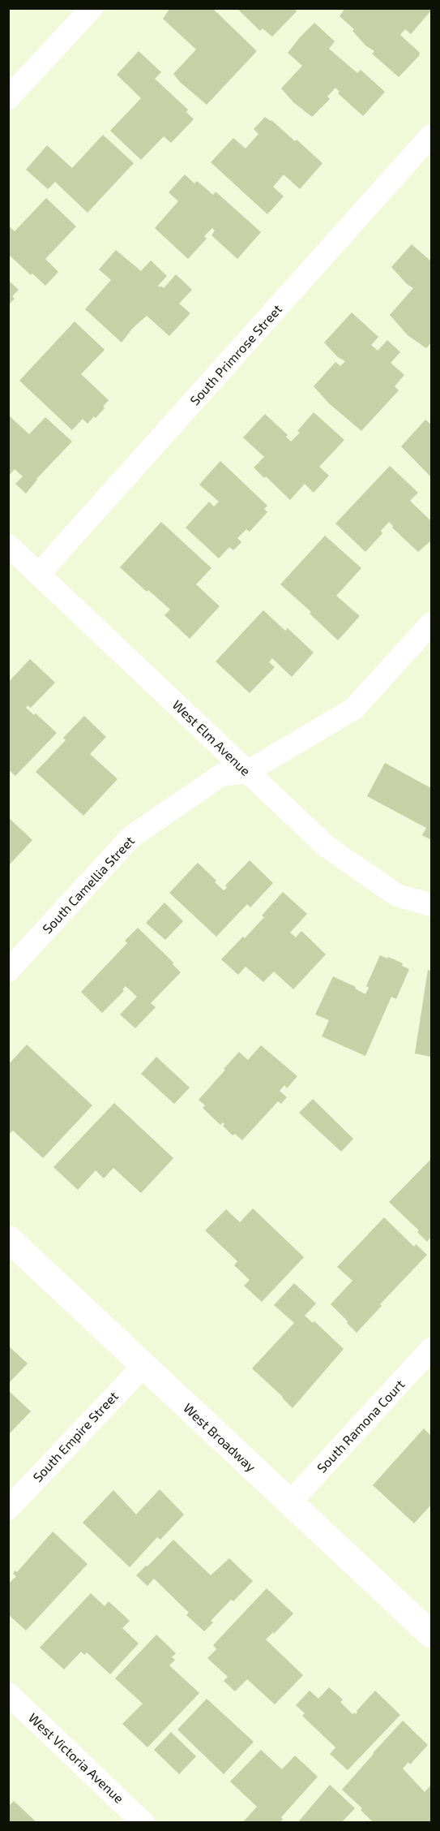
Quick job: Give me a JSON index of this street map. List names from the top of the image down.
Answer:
{
  "streets": {
    "main road": ["West Broadway"],
    "street": [
      "South Primrose Street",
      "West Elm Avenue",
      "South Camellia Street",
      "South Ramona Court",
      "South Empire Street",
      "West Victoria Avenue"
    ]
  },
  "crossings": [
    ["South Primrose Street", "West Elm Avenue"],
    ["West Elm Avenue", "South Camellia Street"],
    ["South Ramona Court", "West Broadway"],
    ["South Empire Street", "West Broadway"]
  ]
}
